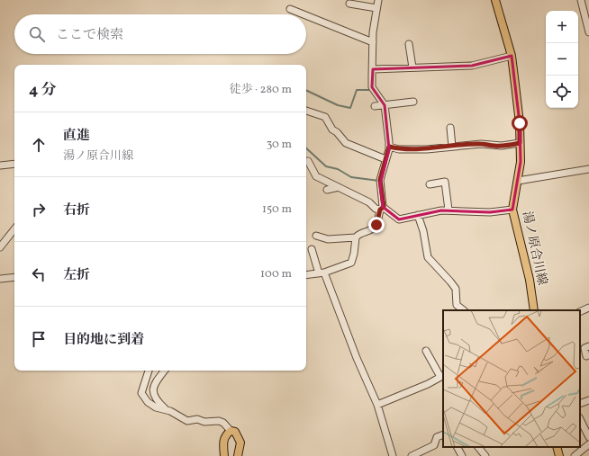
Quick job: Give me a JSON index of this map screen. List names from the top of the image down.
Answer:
{
  "streets": {
    "main road": ["湯ノ原合川線"]
  },
  "page": {
    "map_buttons": ["+", "−"],
    "search": "ここで検索",
    "heading": ["4 分", "徒歩 · 280 m"],
    "list": [
      ["直進", "湯ノ原合川線", "30 m"],
      ["右折", "150 m"],
      ["左折", "100 m"],
      "目的地に到着"
    ]
  }
}
